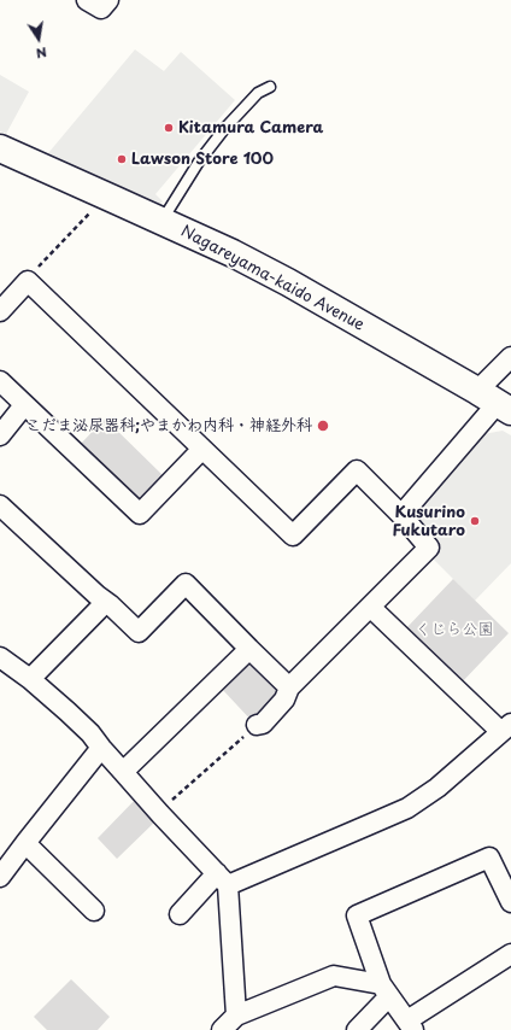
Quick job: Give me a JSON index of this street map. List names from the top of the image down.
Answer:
{
  "streets": {
    "street": ["Nagareyama-kaido Avenue"]
  },
  "parks": ["くじら公園"],
  "places": [
    "Kitamura Camera",
    "Lawson Store 100",
    "こだま泌尿器科;やまかわ内科・神経外科",
    "Kusurino Fukutaro"
  ],
  "north": "bottom"
}
